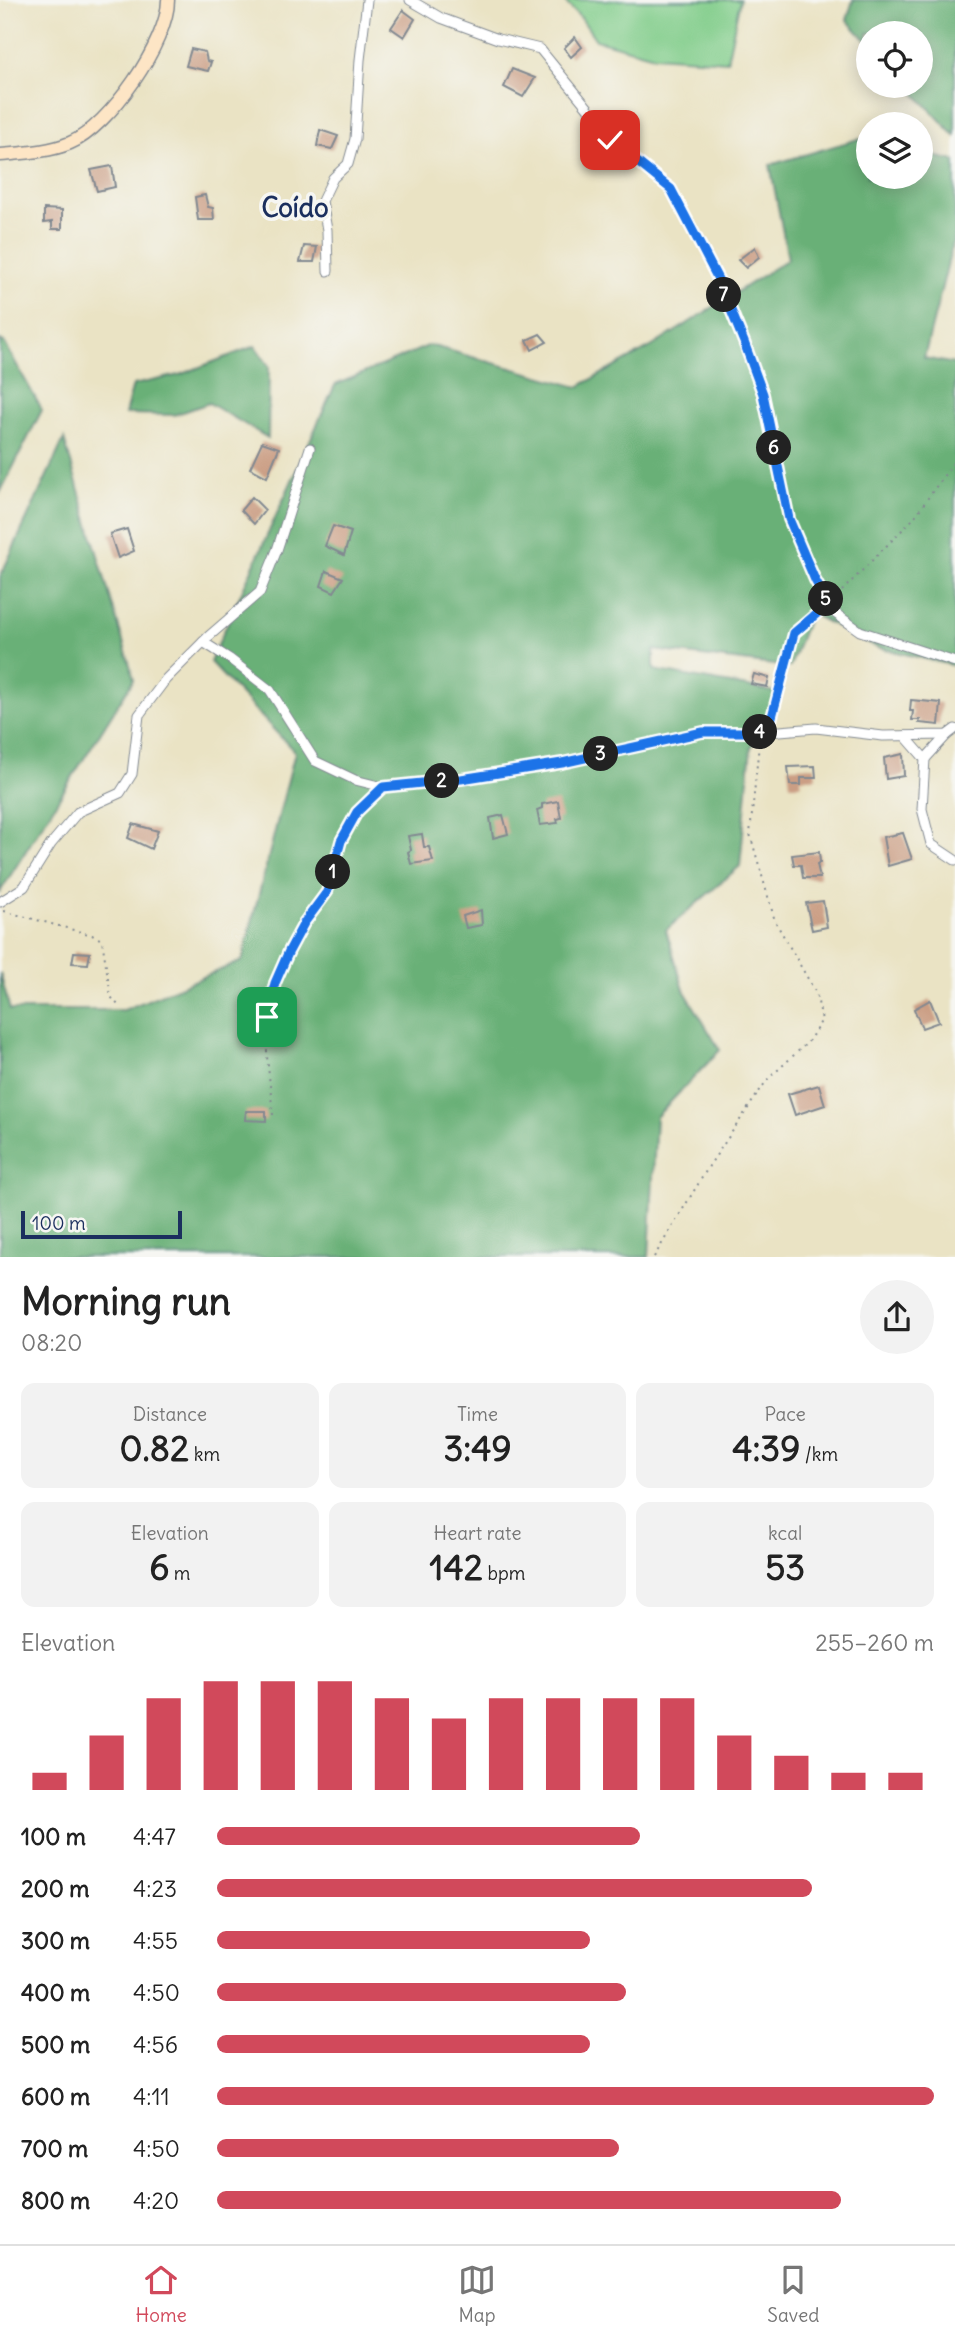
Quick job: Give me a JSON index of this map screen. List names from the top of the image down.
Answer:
{
  "districts": ["Coído"],
  "scale_bar": "100 m",
  "page": {
    "pins": [
      "7",
      "6",
      "5",
      "4",
      "3",
      "2",
      "1"
    ],
    "scale": "100 m",
    "heading": ["Morning run", "08:20"],
    "stats": [
      ["Distance", "0.82 km"],
      ["Time", "3:49"],
      ["Pace", "4:39 /km"],
      ["Elevation", "6 m"],
      ["Heart rate", "142 bpm"],
      ["kcal", "53"]
    ],
    "chart": ["Elevation", "255–260 m"],
    "list": [
      {
        "name": "100 m",
        "note": "4:47"
      },
      {
        "name": "200 m",
        "note": "4:23"
      },
      {
        "name": "300 m",
        "note": "4:55"
      },
      {
        "name": "400 m",
        "note": "4:50"
      },
      {
        "name": "500 m",
        "note": "4:56"
      },
      {
        "name": "600 m",
        "note": "4:11"
      },
      {
        "name": "700 m",
        "note": "4:50"
      },
      {
        "name": "800 m",
        "note": "4:20"
      }
    ],
    "tabs": ["Home", "Map", "Saved"]
  }
}
